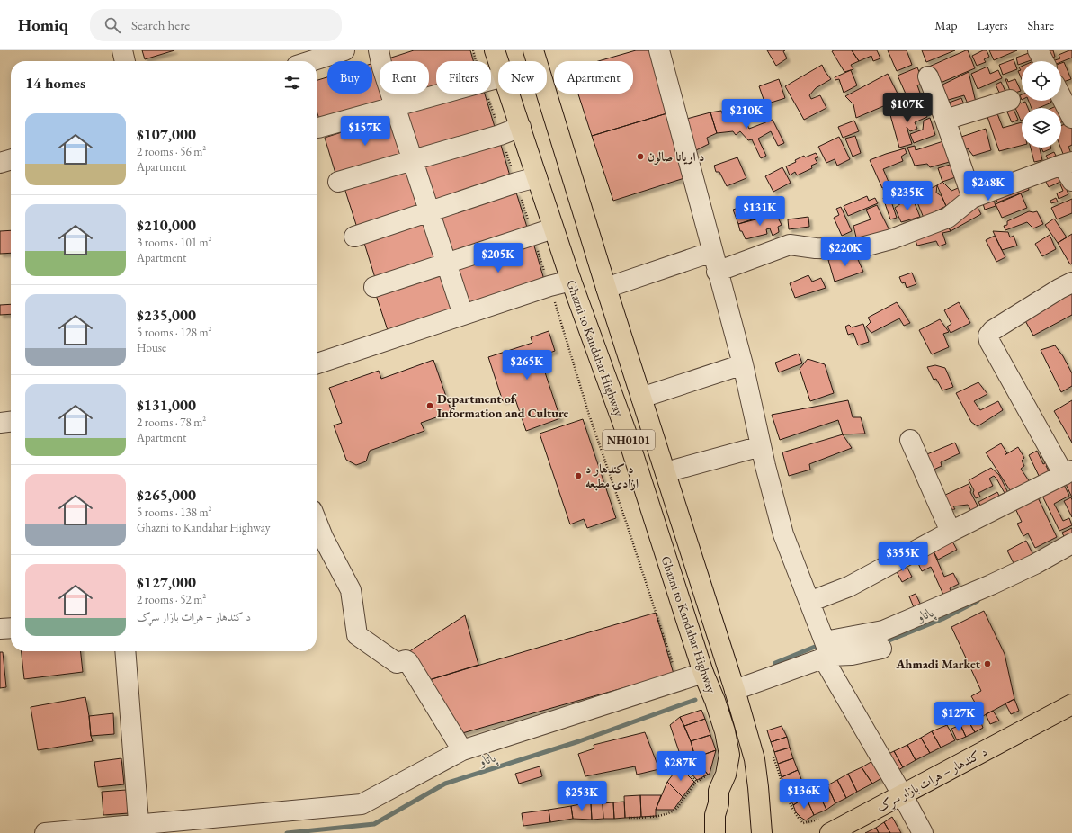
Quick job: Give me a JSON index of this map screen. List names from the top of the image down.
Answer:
{
  "streets": {
    "main road": ["Ghazni to Kandahar Highway", "NH0101", "د کندهار – هرات بازار سړک"]
  },
  "water": ["پاتاو"],
  "places": [
    "د اریانا صالون",
    "Department of Information and Culture",
    "د کندهار د ازادۍ مطبعه",
    "Ahmadi Market"
  ],
  "page": {
    "header": "Homiq",
    "search": "Search here",
    "nav": ["Map", "Layers", "Share"],
    "chip": [
      "Buy",
      "Rent",
      "Filters",
      "New",
      "Apartment"
    ],
    "heading": "14 homes",
    "price": [
      "$107K",
      "$210K",
      "$157K",
      "$248K",
      "$235K",
      "$131K",
      "$220K",
      "$205K",
      "$265K",
      "$355K",
      "$127K",
      "$287K",
      "$136K",
      "$253K"
    ],
    "list": [
      {
        "name": "$107,000",
        "note": "2 rooms · 56 m² · Apartment"
      },
      {
        "name": "$210,000",
        "note": "3 rooms · 101 m² · Apartment"
      },
      {
        "name": "$235,000",
        "note": "5 rooms · 128 m² · House"
      },
      {
        "name": "$131,000",
        "note": "2 rooms · 78 m² · Apartment"
      },
      {
        "name": "$265,000",
        "note": "5 rooms · 138 m² · Ghazni to Kandahar Highway"
      },
      {
        "name": "$127,000",
        "note": "2 rooms · 52 m² · د کندهار – هرات بازار سړک"
      }
    ]
  }
}
